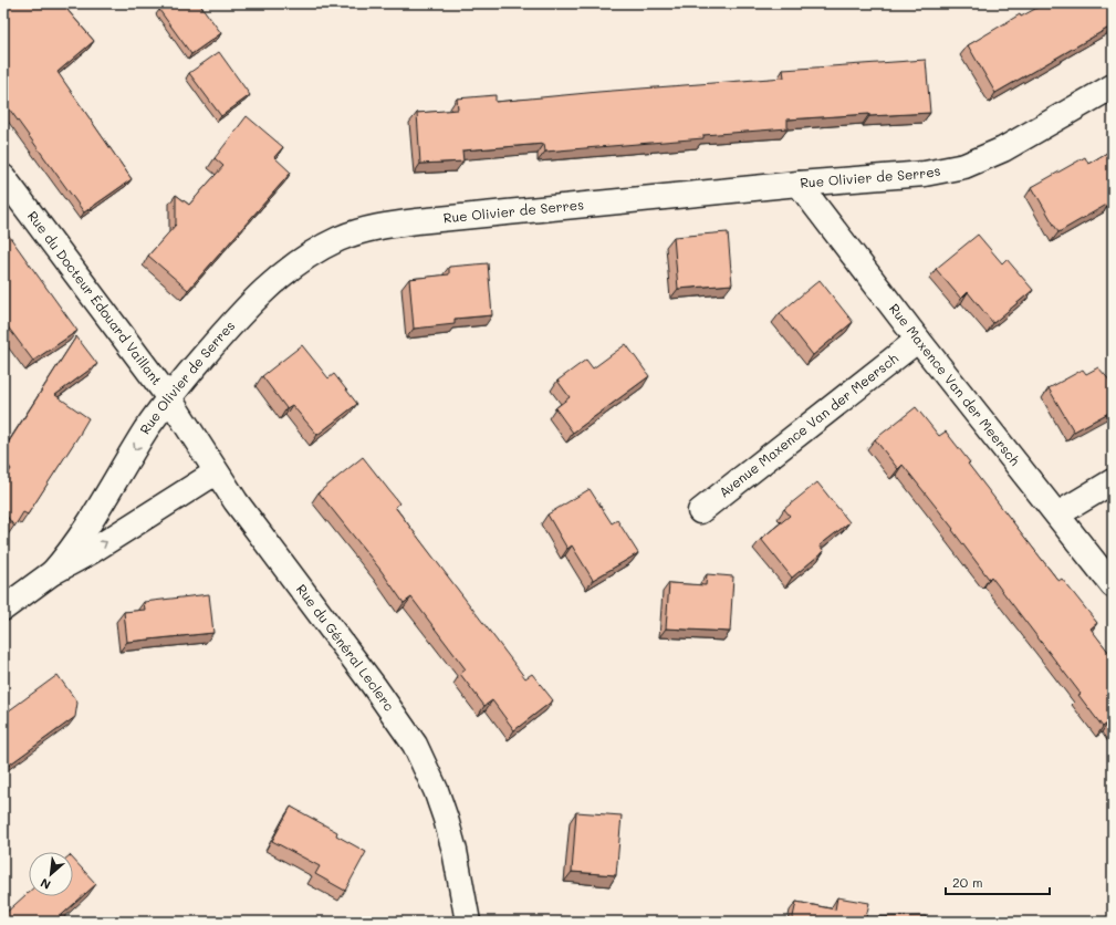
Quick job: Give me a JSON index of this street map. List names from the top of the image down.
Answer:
{
  "streets": {
    "street": [
      "Rue Olivier de Serres",
      "Rue du Docteur Édouard Vaillant",
      "Rue Maxence Van der Meersch",
      "Avenue Maxence Van der Meersch",
      "Rue du Général Leclerc"
    ]
  },
  "crossings": [
    ["Rue Olivier de Serres", "Rue du Docteur Édouard Vaillant"],
    ["Rue Olivier de Serres", "Rue Maxence Van der Meersch"],
    ["Rue Olivier de Serres", "Rue du Général Leclerc"],
    ["Rue du Docteur Édouard Vaillant", "Rue du Général Leclerc"],
    ["Rue Maxence Van der Meersch", "Avenue Maxence Van der Meersch"]
  ],
  "scale_bar": "20 m",
  "north": "bottom left"
}
